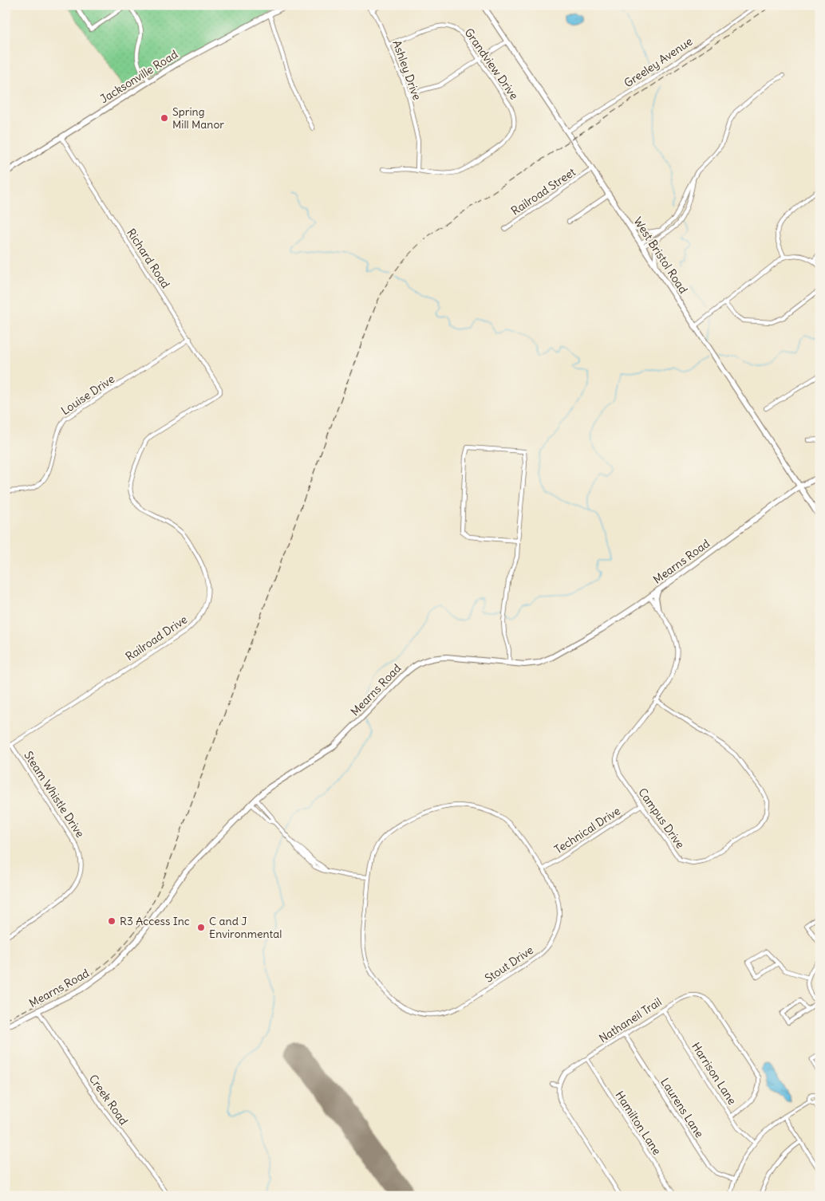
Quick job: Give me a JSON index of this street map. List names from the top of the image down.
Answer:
{
  "streets": {
    "street": [
      "Greeley Avenue",
      "Grandview Drive",
      "Ashley Drive",
      "Jacksonville Road",
      "Railroad Street",
      "West Bristol Road",
      "Richard Road",
      "Louise Drive",
      "Mearns Road",
      "Railroad Drive",
      "Steam Whistle Drive",
      "Campus Drive",
      "Technical Drive",
      "Stout Drive",
      "Nathaneil Trail",
      "Harrison Lane",
      "Creek Road",
      "Laurens Lane",
      "Hamilton Lane"
    ]
  },
  "crossings": [
    ["Greeley Avenue", "West Bristol Road"],
    ["Grandview Drive", "Ashley Drive"],
    ["Jacksonville Road", "Richard Road"],
    ["Railroad Street", "West Bristol Road"],
    ["West Bristol Road", "Mearns Road"],
    ["Richard Road", "Louise Drive"],
    ["Richard Road", "Railroad Drive"],
    ["Mearns Road", "Campus Drive"],
    ["Mearns Road", "Creek Road"],
    ["Railroad Drive", "Steam Whistle Drive"],
    ["Campus Drive", "Technical Drive"],
    ["Technical Drive", "Stout Drive"],
    ["Nathaneil Trail", "Harrison Lane"],
    ["Nathaneil Trail", "Laurens Lane"],
    ["Nathaneil Trail", "Hamilton Lane"]
  ],
  "places": ["Spring Mill Manor", "R3 Access Inc", "C and J Environmental"]
}
